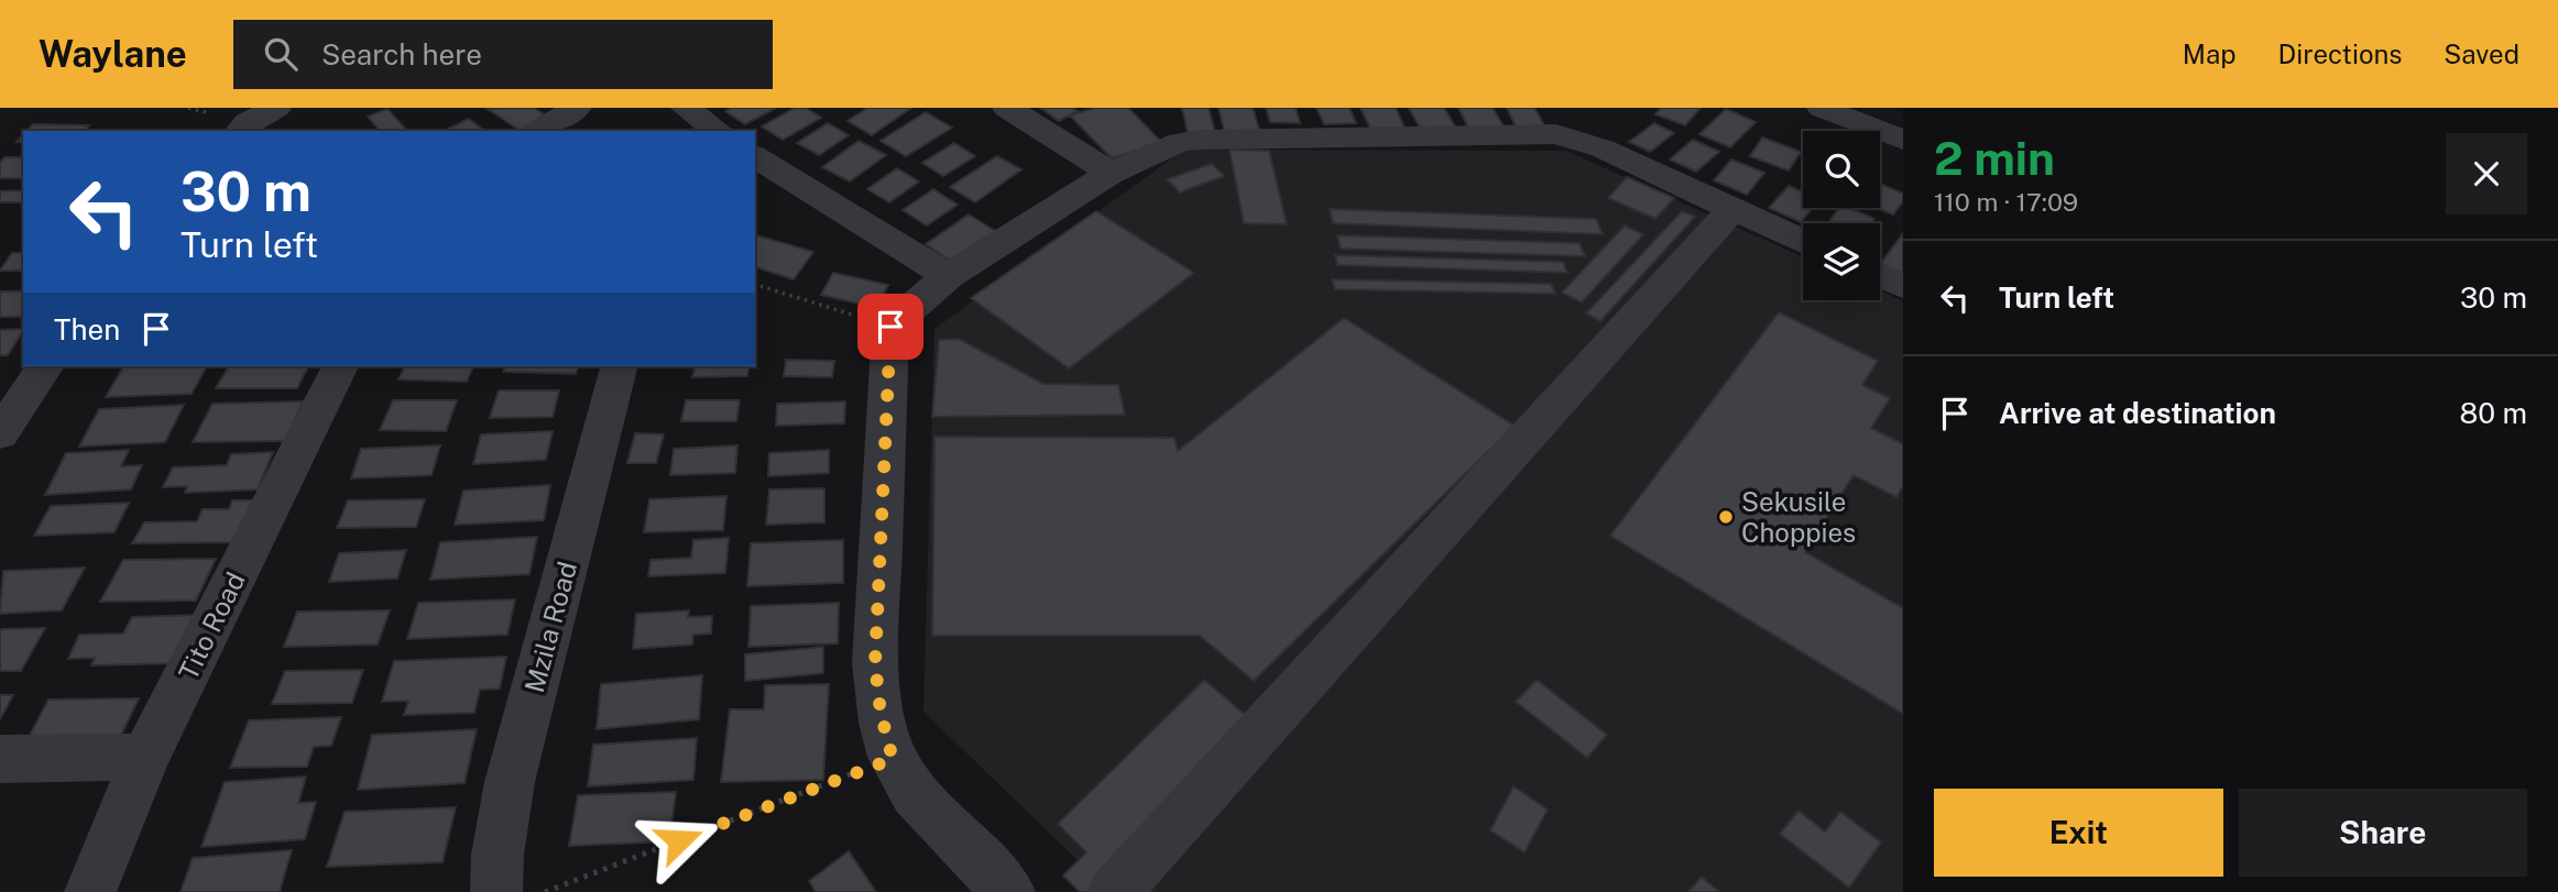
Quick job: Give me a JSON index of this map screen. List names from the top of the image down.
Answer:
{
  "streets": {
    "street": ["Tito Road", "Mzila Road"]
  },
  "places": ["Sekusile Choppies"],
  "page": {
    "header": "Waylane",
    "search": "Search here",
    "nav": ["Map", "Directions", "Saved"],
    "heading": ["2 min", "110 m · 17:09"],
    "turn": ["30 m", "Turn left"],
    "list": [
      {
        "name": "Turn left",
        "value": "30 m"
      },
      {
        "name": "Arrive at destination",
        "value": "80 m"
      }
    ],
    "then": "Then",
    "buttons": ["Exit", "Share"]
  }
}
